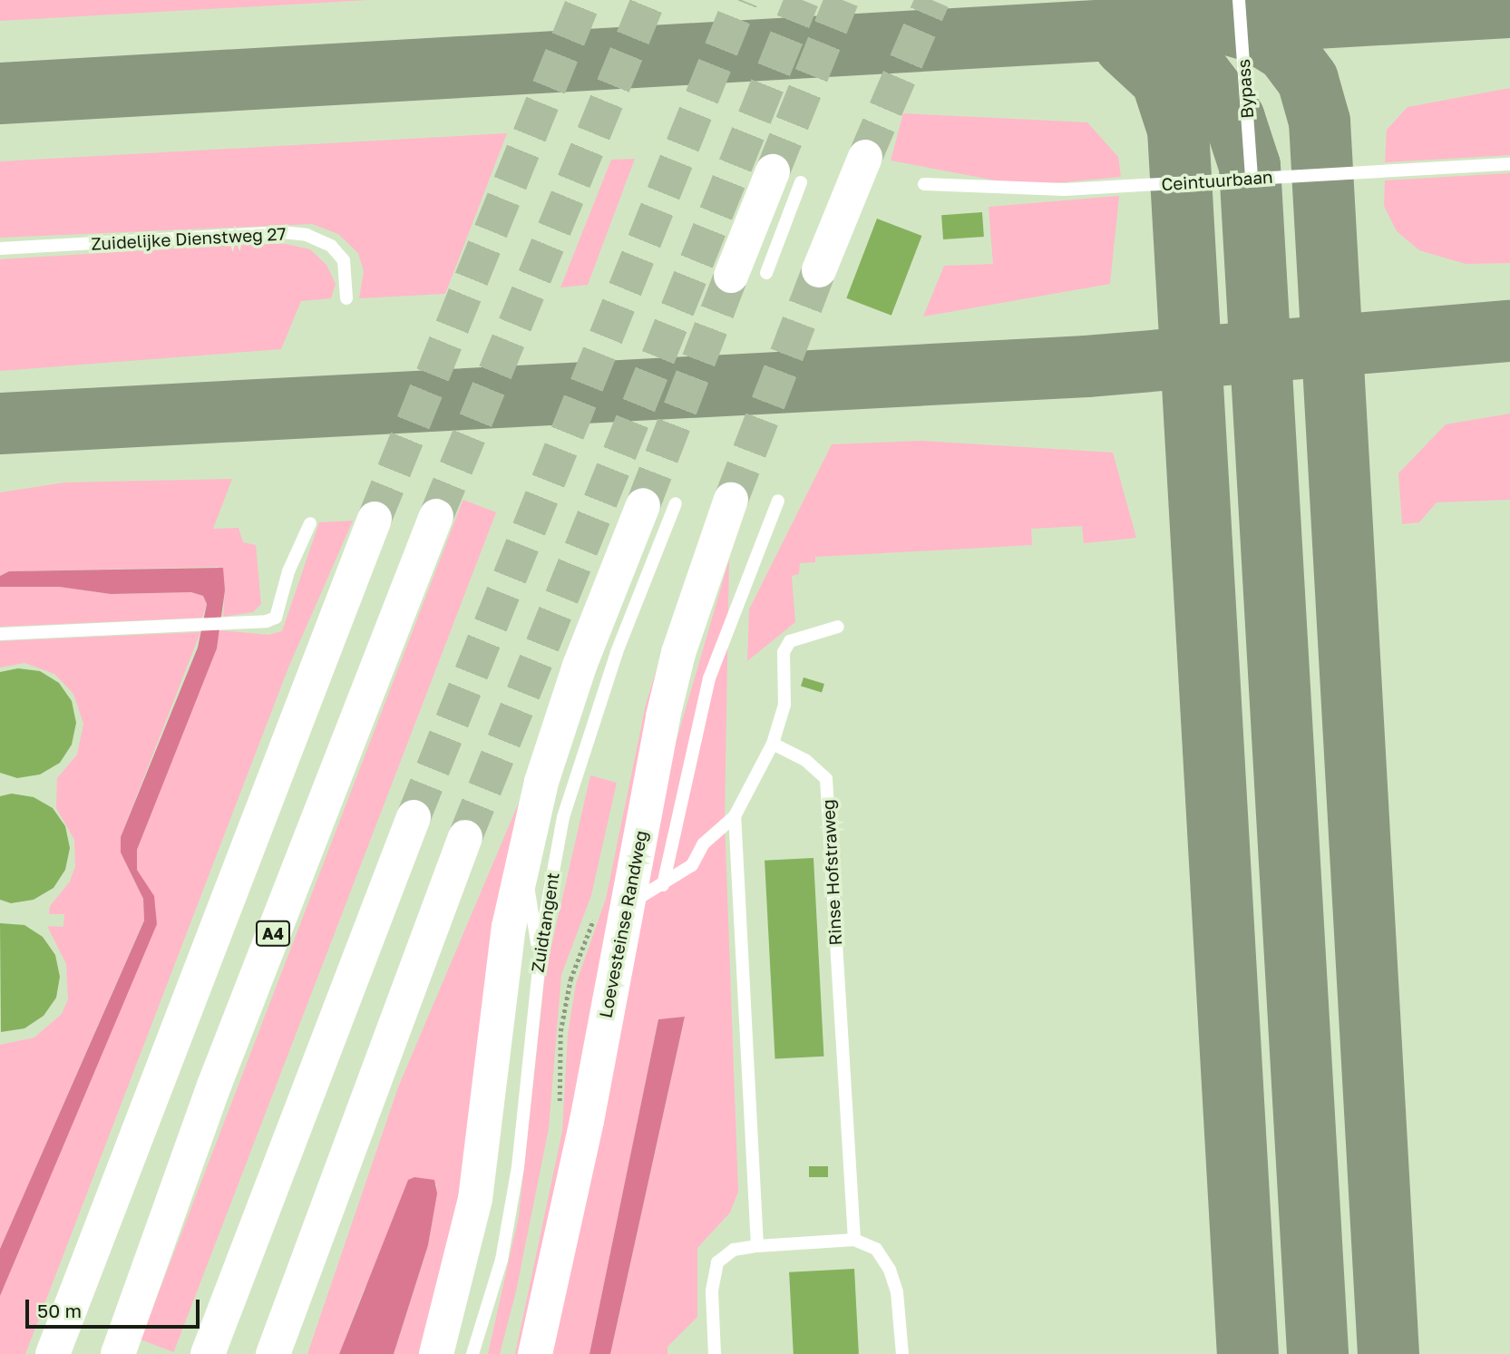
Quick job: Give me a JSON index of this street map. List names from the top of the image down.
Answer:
{
  "streets": {
    "main road": ["Loevesteinse Randweg", "A4"],
    "lane": [
      "Bypass",
      "Ceintuurbaan",
      "Zuidelijke Dienstweg 27",
      "Rinse Hofstraweg",
      "Zuidtangent"
    ]
  },
  "crossings": [
    ["Bypass", "Ceintuurbaan"]
  ],
  "scale_bar": "50 m"
}
